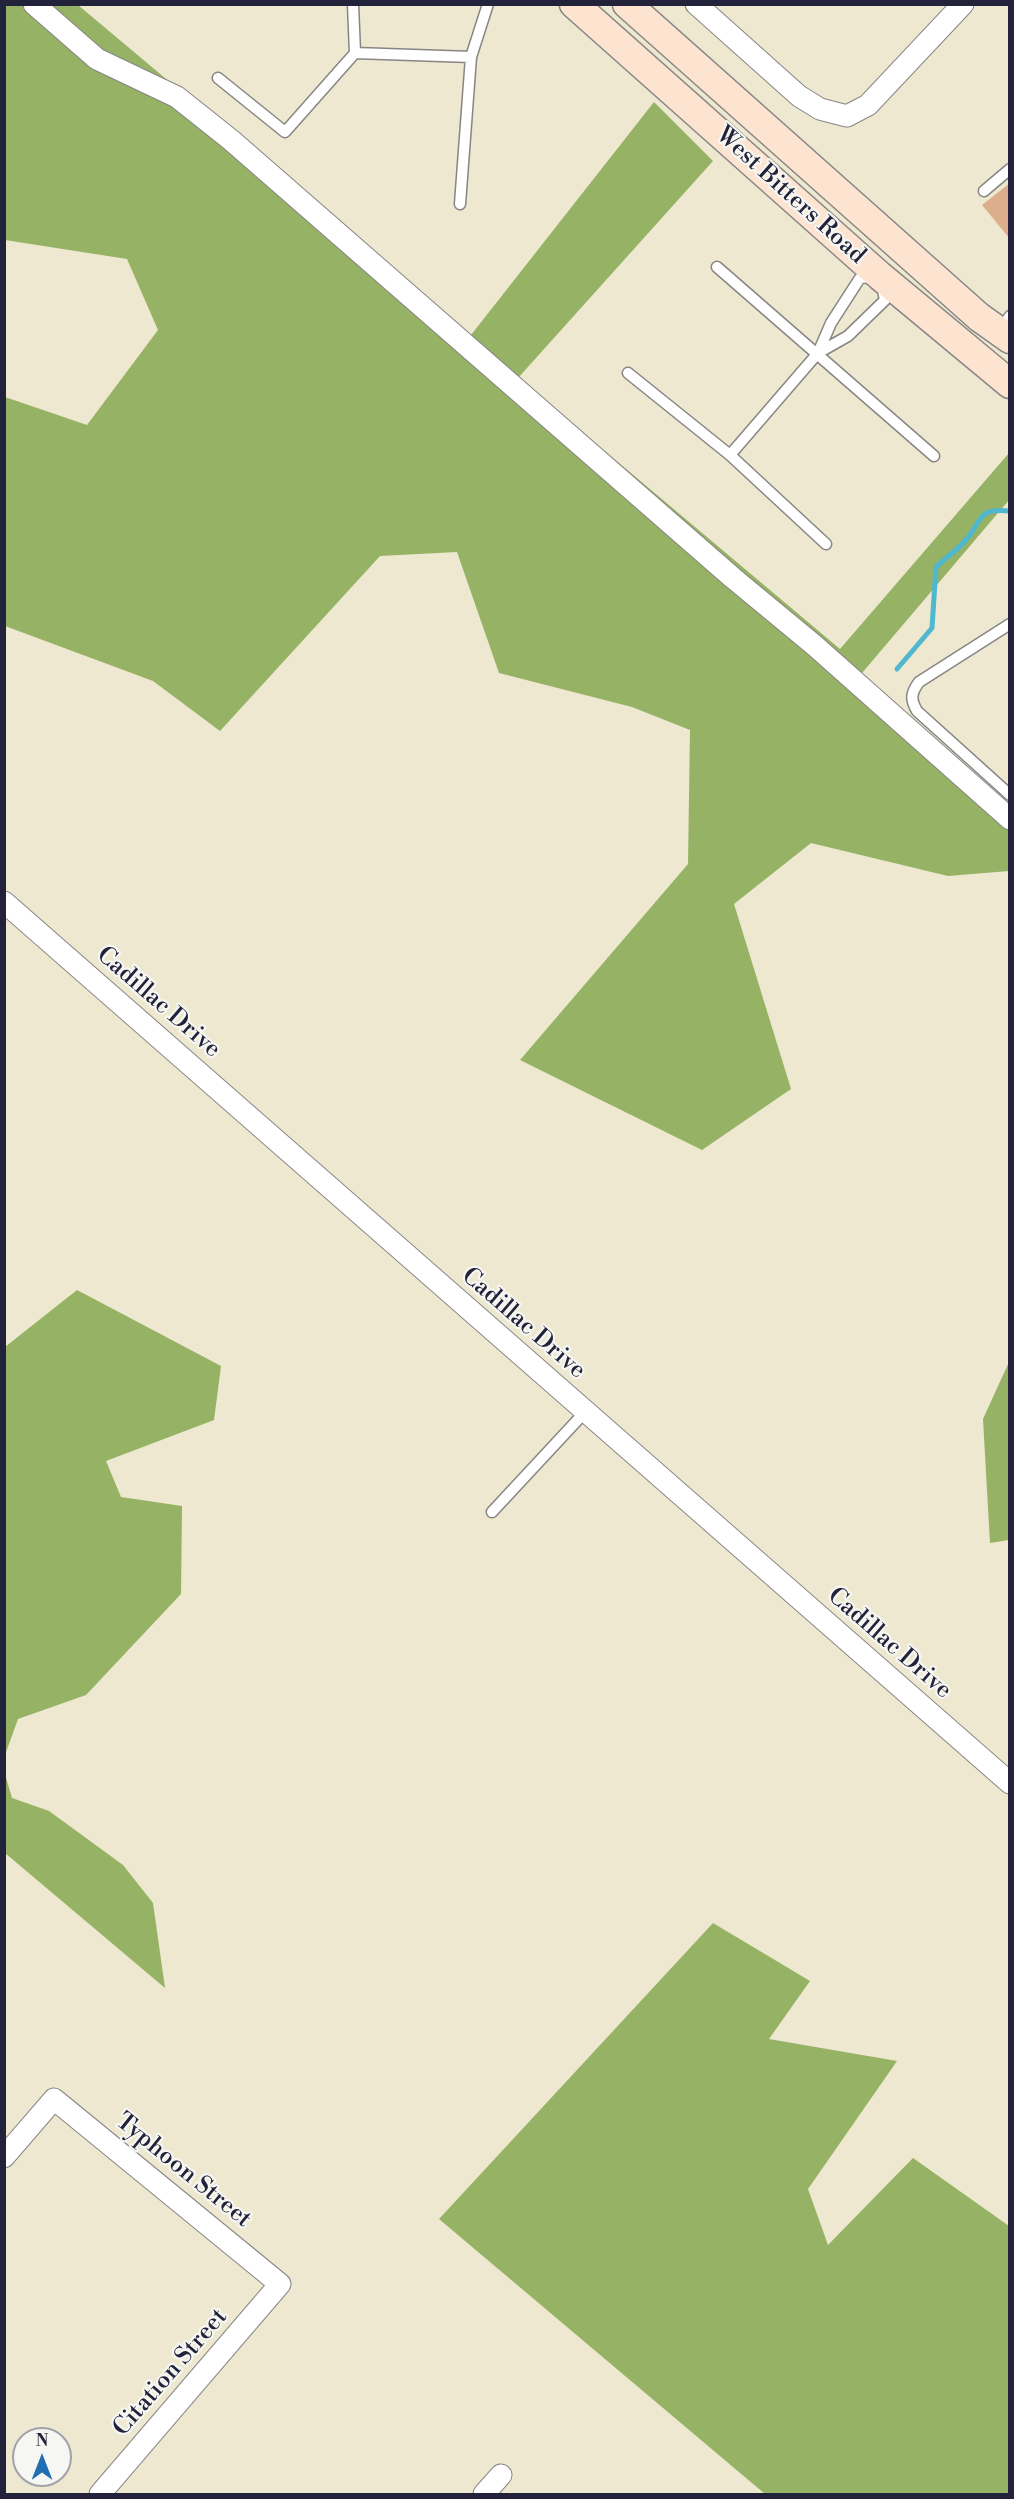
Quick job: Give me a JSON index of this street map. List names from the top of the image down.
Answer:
{
  "streets": {
    "main road": ["West Bitters Road"],
    "street": ["Cadillac Drive", "Typhoon Street", "Citation Street"]
  },
  "crossings": [
    ["Typhoon Street", "Citation Street"]
  ],
  "north": "top"
}
